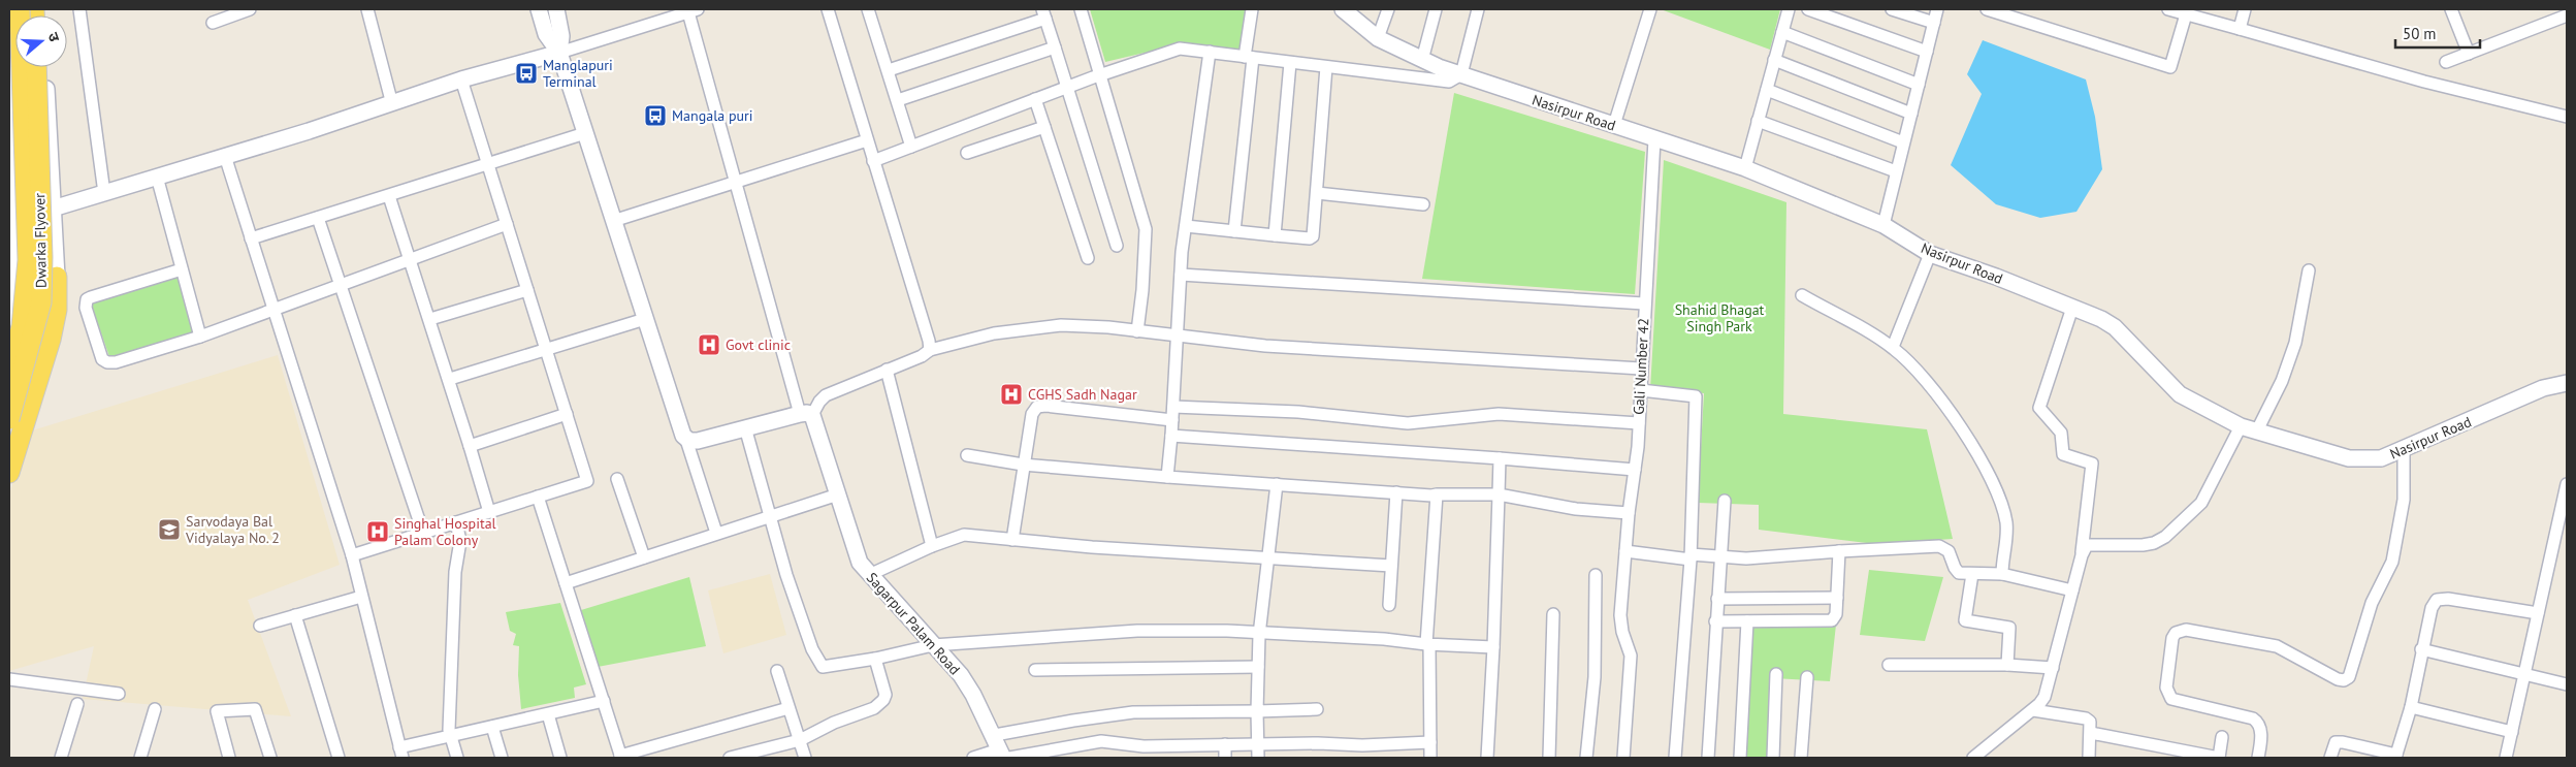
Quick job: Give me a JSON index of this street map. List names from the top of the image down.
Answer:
{
  "streets": {
    "main road": ["Dwarka Flyover"],
    "street": ["Nasirpur Road", "Gali Number 42", "Sagarpur Palam Road"]
  },
  "crossings": [
    ["Nasirpur Road", "Gali Number 42"]
  ],
  "parks": ["Shahid Bhagat Singh Park"],
  "places": {
    "bus stop": ["Manglapuri Terminal", "Mangala puri"],
    "hospital": ["Govt clinic", "CGHS Sadh Nagar", "Singhal Hospital Palam Colony"],
    "school or university": ["Sarvodaya Bal Vidyalaya No. 2"]
  },
  "scale_bar": "50 m",
  "north": "right"
}
